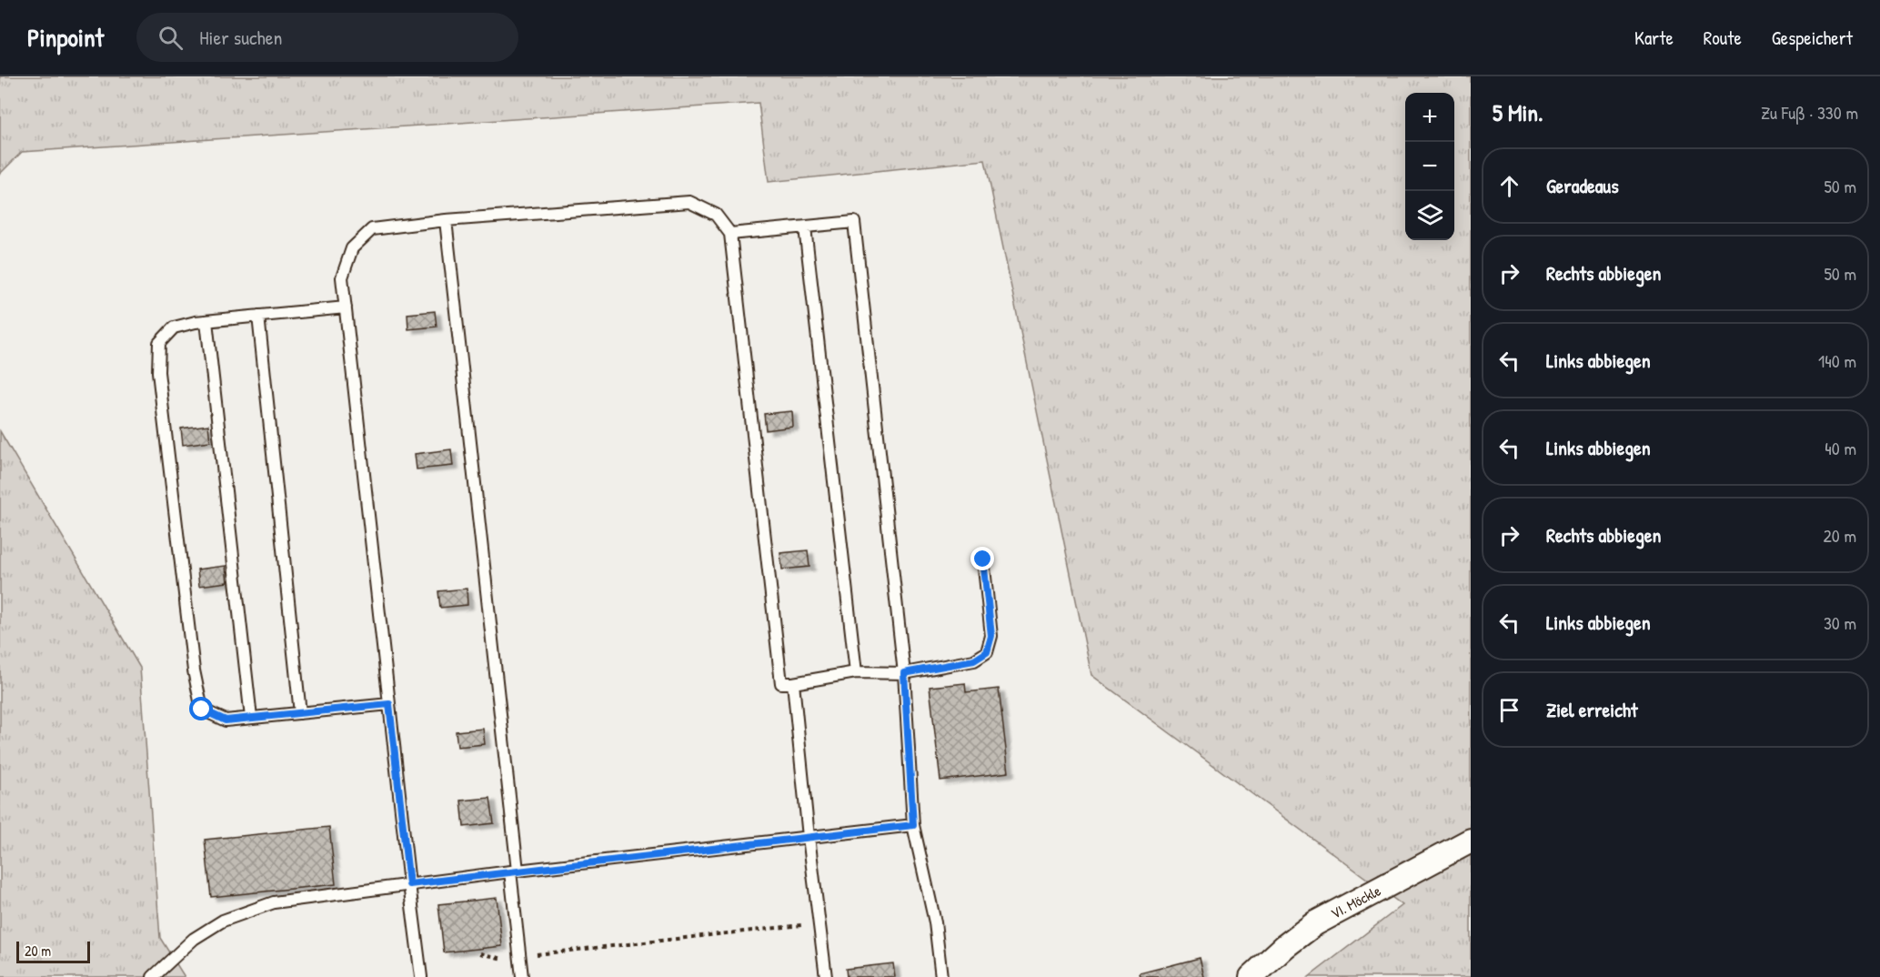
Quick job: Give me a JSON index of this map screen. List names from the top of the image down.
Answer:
{
  "streets": {
    "street": ["VI. Möckle"]
  },
  "scale_bar": "20 m",
  "page": {
    "header": "Pinpoint",
    "search": "Hier suchen",
    "nav": ["Karte", "Route", "Gespeichert"],
    "heading": ["5 Min.", "Zu Fuß · 330 m"],
    "map_buttons": ["+", "−"],
    "list": [
      ["Geradeaus", "50 m"],
      ["Rechts abbiegen", "50 m"],
      ["Links abbiegen", "140 m"],
      ["Links abbiegen", "40 m"],
      ["Rechts abbiegen", "20 m"],
      ["Links abbiegen", "30 m"],
      "Ziel erreicht"
    ],
    "scale": "20 m"
  }
}
